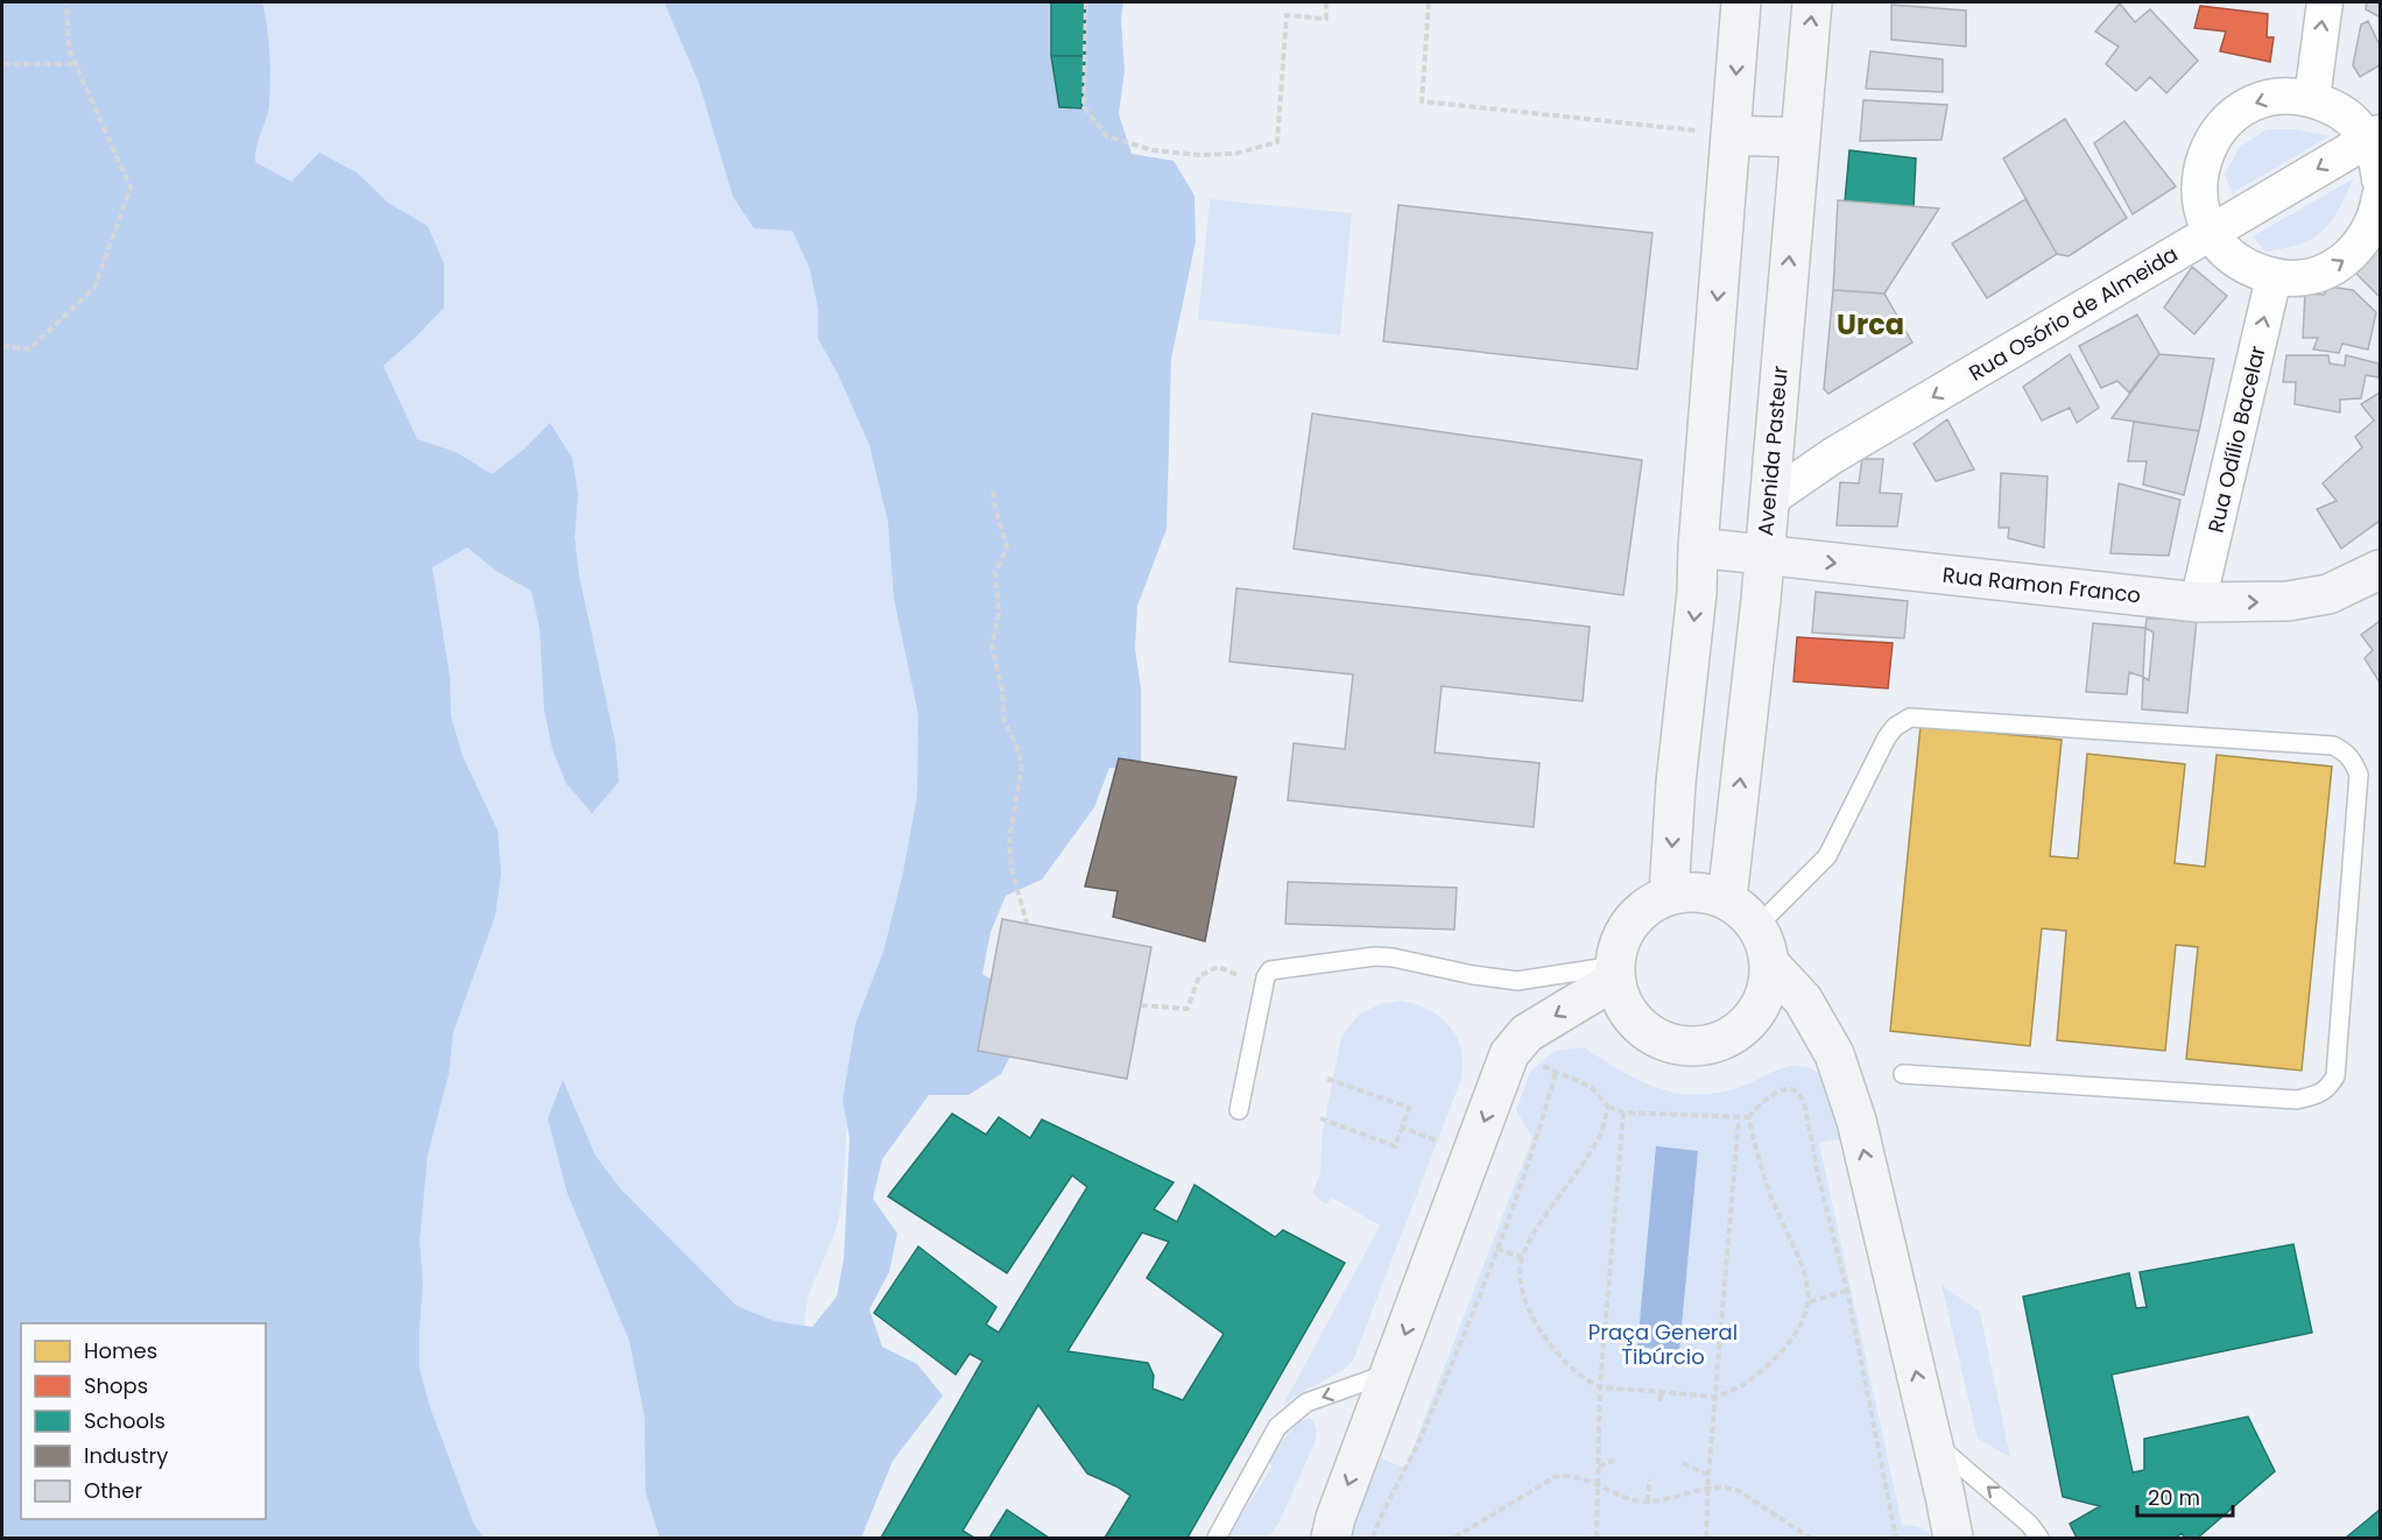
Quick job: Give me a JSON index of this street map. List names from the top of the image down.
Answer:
{
  "streets": {
    "street": [
      "Rua Osório de Almeida",
      "Rua Odílio Bacelar",
      "Avenida Pasteur",
      "Rua Ramon Franco"
    ]
  },
  "crossings": [
    ["Rua Osório de Almeida", "Avenida Pasteur"],
    ["Rua Odílio Bacelar", "Rua Ramon Franco"],
    ["Avenida Pasteur", "Rua Ramon Franco"]
  ],
  "one_way": ["Rua Osório de Almeida", "Rua Odílio Bacelar", "Rua Ramon Franco"],
  "districts": ["Urca"],
  "parks": ["Praça General Tibúrcio"],
  "legend": [
    "Homes",
    "Shops",
    "Schools",
    "Industry",
    "Other"
  ],
  "scale_bar": "20 m"
}
